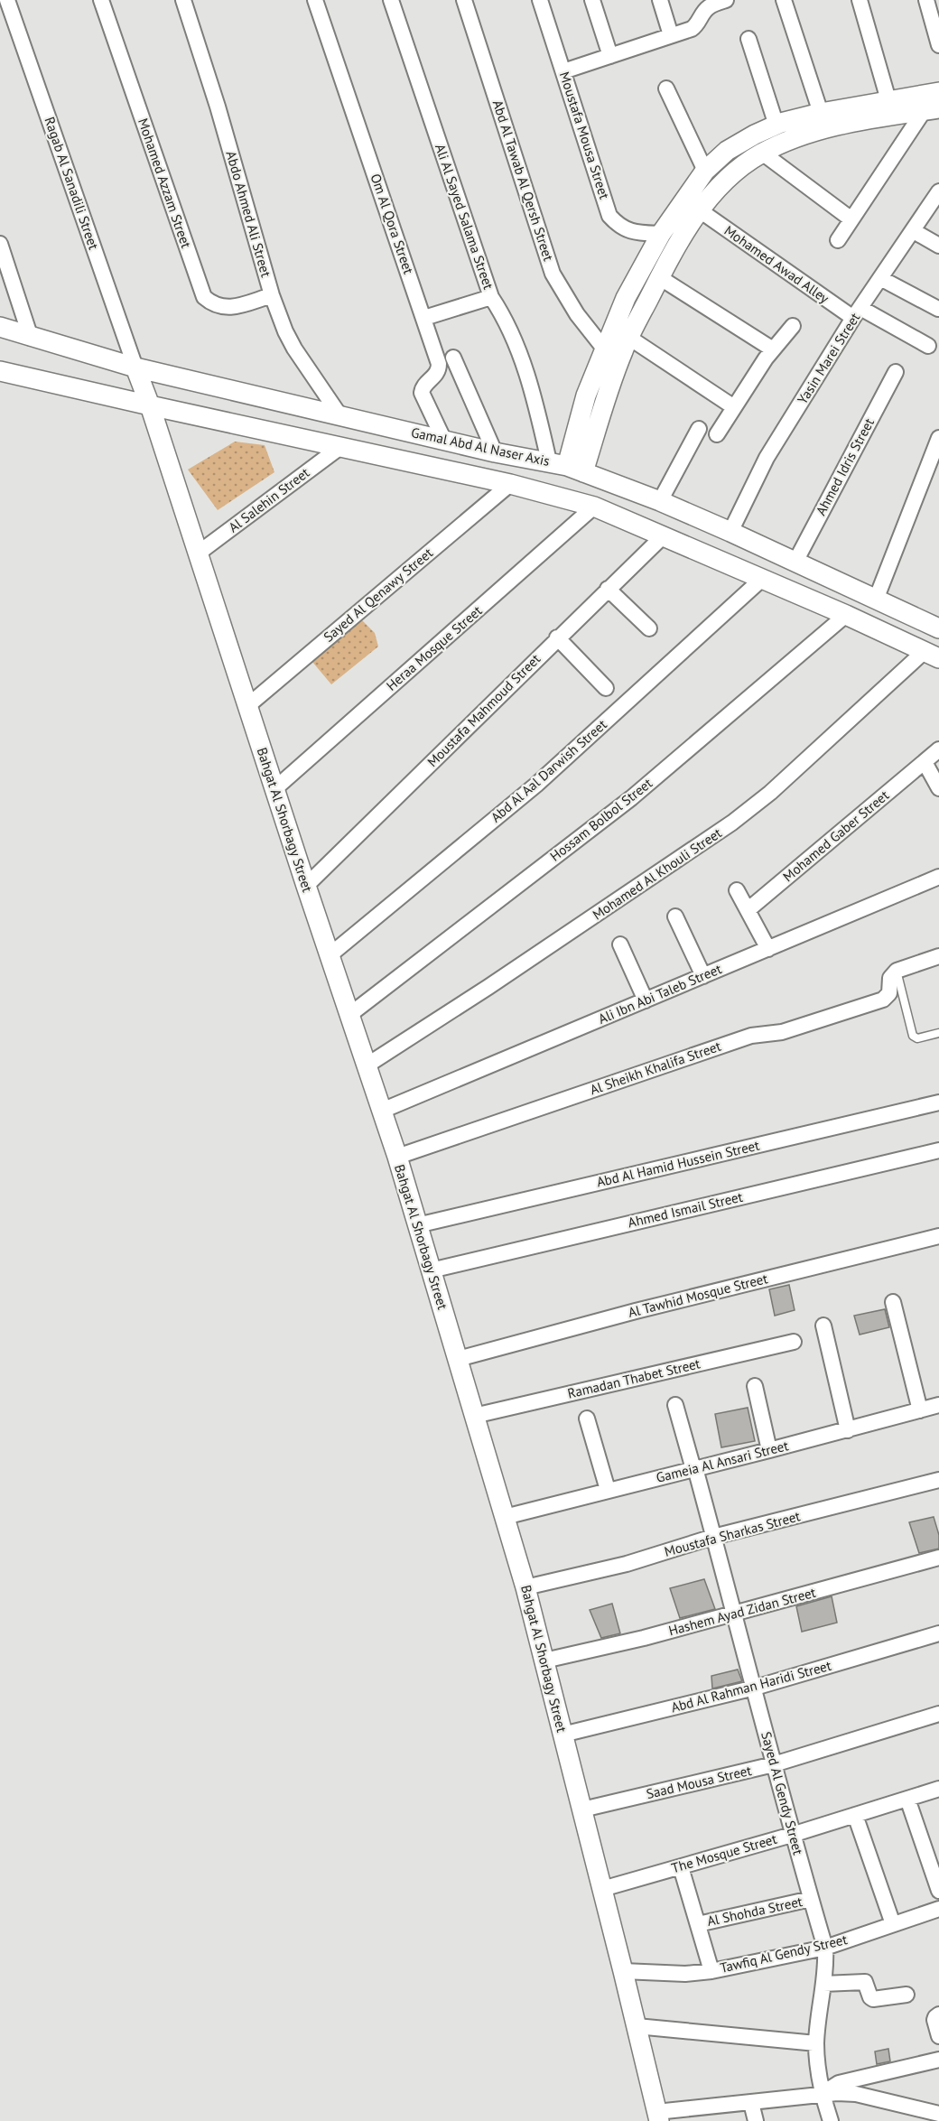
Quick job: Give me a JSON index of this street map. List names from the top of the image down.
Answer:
{
  "streets": {
    "street": [
      "Moustafa Mousa Street",
      "Abd Al Tawab Al Qersh Street",
      "Ragab Al Sanadili Street",
      "Mohamed Azzam Street",
      "Abdo Ahmed Ali Street",
      "Ali Al Sayed Salama Street",
      "Om Al Qora Street",
      "Mohamed Awad Alley",
      "Yasin Marei Street",
      "Gamal Abd Al Naser Axis",
      "Ahmed Idris Street",
      "Al Salehin Street",
      "Sayed Al Qenawy Street",
      "Heraa Mosque Street",
      "Moustafa Mahmoud Street",
      "Abd Al Aal Darwish Street",
      "Bahgat Al Shorbagy Street",
      "Hossam Bolbol Street",
      "Mohamed Gaber Street",
      "Mohamed Al Khouli Street",
      "Ali Ibn Abi Taleb Street",
      "Al Sheikh Khalifa Street",
      "Abd Al Hamid Hussein Street",
      "Ahmed Ismail Street",
      "Al Tawhid Mosque Street",
      "Ramadan Thabet Street",
      "Gameia Al Ansari Street",
      "Moustafa Sharkas Street",
      "Hashem Ayad Zidan Street",
      "Abd Al Rahman Haridi Street",
      "Saad Mousa Street",
      "Sayed Al Gendy Street",
      "The Mosque Street",
      "Al Shohda Street",
      "Tawfiq Al Gendy Street"
    ]
  },
  "crossings": [
    ["Ragab Al Sanadili Street", "Gamal Abd Al Naser Axis"],
    ["Ragab Al Sanadili Street", "Bahgat Al Shorbagy Street"],
    ["Mohamed Azzam Street", "Abdo Ahmed Ali Street"],
    ["Abdo Ahmed Ali Street", "Gamal Abd Al Naser Axis"],
    ["Ali Al Sayed Salama Street", "Gamal Abd Al Naser Axis"],
    ["Om Al Qora Street", "Gamal Abd Al Naser Axis"],
    ["Mohamed Awad Alley", "Yasin Marei Street"],
    ["Yasin Marei Street", "Gamal Abd Al Naser Axis"],
    ["Gamal Abd Al Naser Axis", "Ahmed Idris Street"],
    ["Gamal Abd Al Naser Axis", "Bahgat Al Shorbagy Street"],
    ["Al Salehin Street", "Bahgat Al Shorbagy Street"],
    ["Sayed Al Qenawy Street", "Bahgat Al Shorbagy Street"],
    ["Heraa Mosque Street", "Bahgat Al Shorbagy Street"],
    ["Moustafa Mahmoud Street", "Bahgat Al Shorbagy Street"],
    ["Abd Al Aal Darwish Street", "Bahgat Al Shorbagy Street"],
    ["Bahgat Al Shorbagy Street", "Hossam Bolbol Street"],
    ["Bahgat Al Shorbagy Street", "Mohamed Al Khouli Street"],
    ["Bahgat Al Shorbagy Street", "Ali Ibn Abi Taleb Street"],
    ["Bahgat Al Shorbagy Street", "Al Sheikh Khalifa Street"],
    ["Bahgat Al Shorbagy Street", "Abd Al Hamid Hussein Street"],
    ["Bahgat Al Shorbagy Street", "Ahmed Ismail Street"],
    ["Bahgat Al Shorbagy Street", "Al Tawhid Mosque Street"],
    ["Bahgat Al Shorbagy Street", "Ramadan Thabet Street"],
    ["Bahgat Al Shorbagy Street", "Gameia Al Ansari Street"],
    ["Bahgat Al Shorbagy Street", "Moustafa Sharkas Street"],
    ["Bahgat Al Shorbagy Street", "Hashem Ayad Zidan Street"],
    ["Bahgat Al Shorbagy Street", "Abd Al Rahman Haridi Street"],
    ["Bahgat Al Shorbagy Street", "Saad Mousa Street"],
    ["Bahgat Al Shorbagy Street", "The Mosque Street"],
    ["Bahgat Al Shorbagy Street", "Tawfiq Al Gendy Street"],
    ["Gameia Al Ansari Street", "Sayed Al Gendy Street"],
    ["Moustafa Sharkas Street", "Sayed Al Gendy Street"],
    ["Hashem Ayad Zidan Street", "Sayed Al Gendy Street"],
    ["Abd Al Rahman Haridi Street", "Sayed Al Gendy Street"],
    ["Saad Mousa Street", "Sayed Al Gendy Street"],
    ["Sayed Al Gendy Street", "The Mosque Street"],
    ["Sayed Al Gendy Street", "Al Shohda Street"],
    ["Sayed Al Gendy Street", "Tawfiq Al Gendy Street"]
  ]
}
